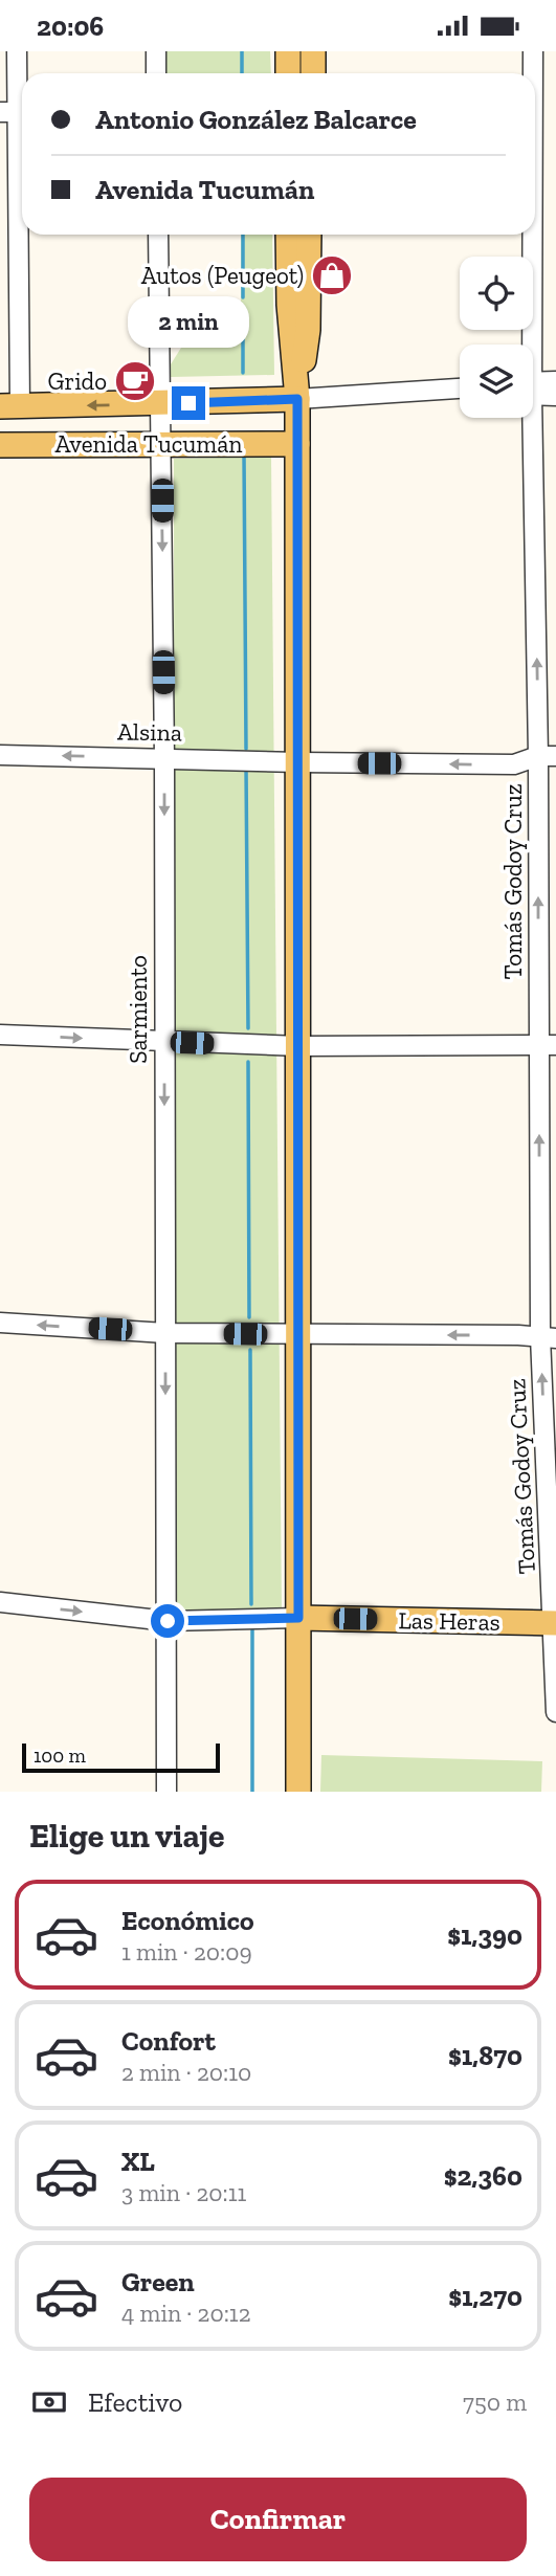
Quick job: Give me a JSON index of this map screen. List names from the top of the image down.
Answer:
{
  "streets": {
    "main road": ["Avenida Tucumán", "Las Heras"],
    "street": ["Alsina", "Tomás Godoy Cruz", "Sarmiento"]
  },
  "crossings": [
    ["Avenida Tucumán", "Sarmiento"],
    ["Alsina", "Tomás Godoy Cruz"],
    ["Alsina", "Sarmiento"],
    ["Tomás Godoy Cruz", "Las Heras"]
  ],
  "one_way": ["Alsina", "Tomás Godoy Cruz", "Sarmiento"],
  "places": {
    "shop": ["Autos (Peugeot)"],
    "cafe": ["Grido"]
  },
  "scale_bar": "100 m",
  "page": {
    "status": "20:06",
    "banner": ["Antonio González Balcarce", "Avenida Tucumán"],
    "bubble": "2 min",
    "scale": "100 m",
    "heading": "Elige un viaje",
    "list": [
      {
        "name": "Económico",
        "note": "1 min · 20:09",
        "value": "$1,390"
      },
      {
        "name": "Confort",
        "note": "2 min · 20:10",
        "value": "$1,870"
      },
      {
        "name": "XL",
        "note": "3 min · 20:11",
        "value": "$2,360"
      },
      {
        "name": "Green",
        "note": "4 min · 20:12",
        "value": "$1,270"
      }
    ],
    "pay": ["Efectivo", "750 m"],
    "buttons": "Confirmar"
  }
}
